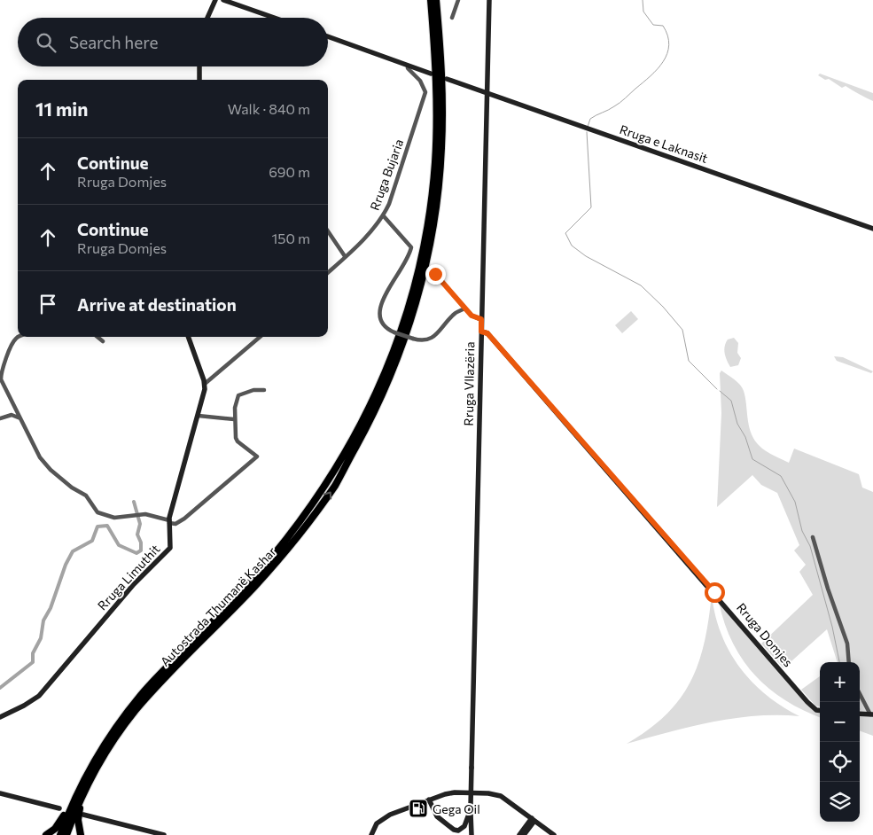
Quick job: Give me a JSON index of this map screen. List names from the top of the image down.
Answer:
{
  "streets": {
    "highway": ["Autostrada Thumanë Kashar"],
    "main road": [
      "Rruga e Laknasit",
      "Rruga Vllazëria",
      "Rruga Limuthit",
      "Rruga Domjes"
    ],
    "street": ["Rruga Bujaria"]
  },
  "crossings": [
    ["Rruga e Laknasit", "Rruga Vllazëria"],
    ["Rruga Vllazëria", "Rruga Domjes"]
  ],
  "places": {
    "fuel station": ["Gega Oil"]
  },
  "page": {
    "search": "Search here",
    "heading": ["11 min", "Walk · 840 m"],
    "list": [
      ["Continue", "Rruga Domjes", "690 m"],
      ["Continue", "Rruga Domjes", "150 m"],
      "Arrive at destination"
    ],
    "map_buttons": ["+", "−"]
  }
}
